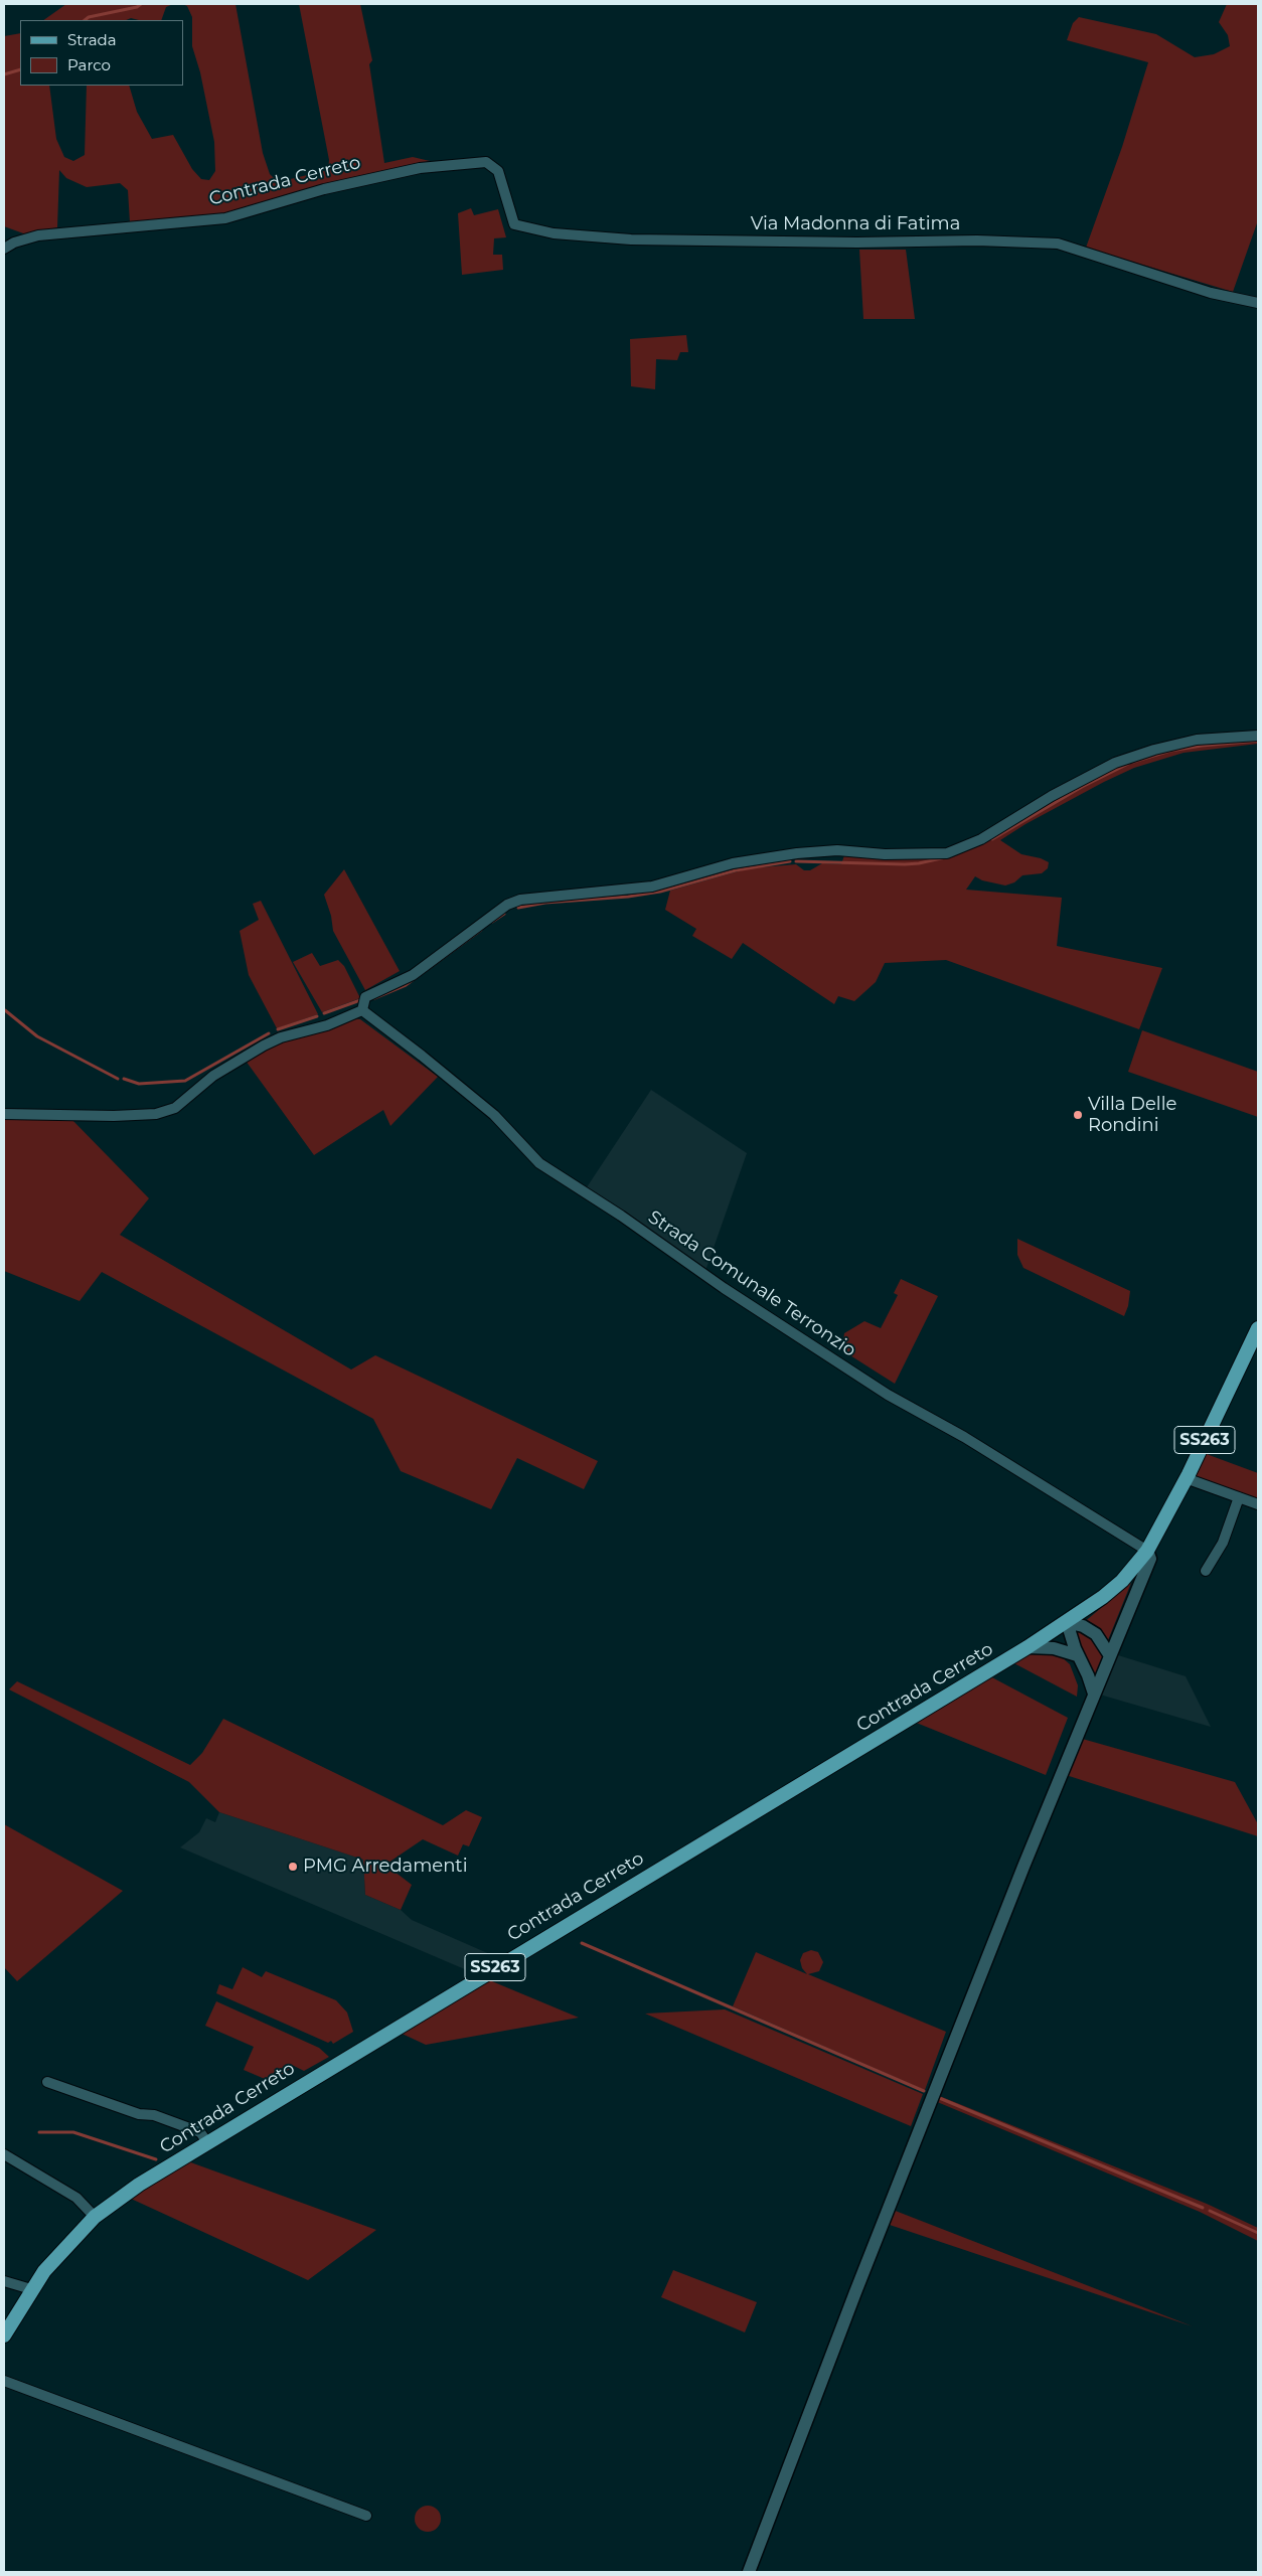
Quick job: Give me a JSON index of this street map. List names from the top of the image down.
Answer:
{
  "streets": {
    "main road": ["Contrada Cerreto", "SS263"],
    "street": ["Via Madonna di Fatima", "Strada Comunale Terronzio"]
  },
  "crossings": [
    ["Contrada Cerreto", "Via Madonna di Fatima"],
    ["Contrada Cerreto", "SS263"],
    ["Strada Comunale Terronzio", "SS263"]
  ],
  "places": ["Villa Delle Rondini", "PMG Arredamenti"],
  "legend": ["Strada", "Parco"]
}
